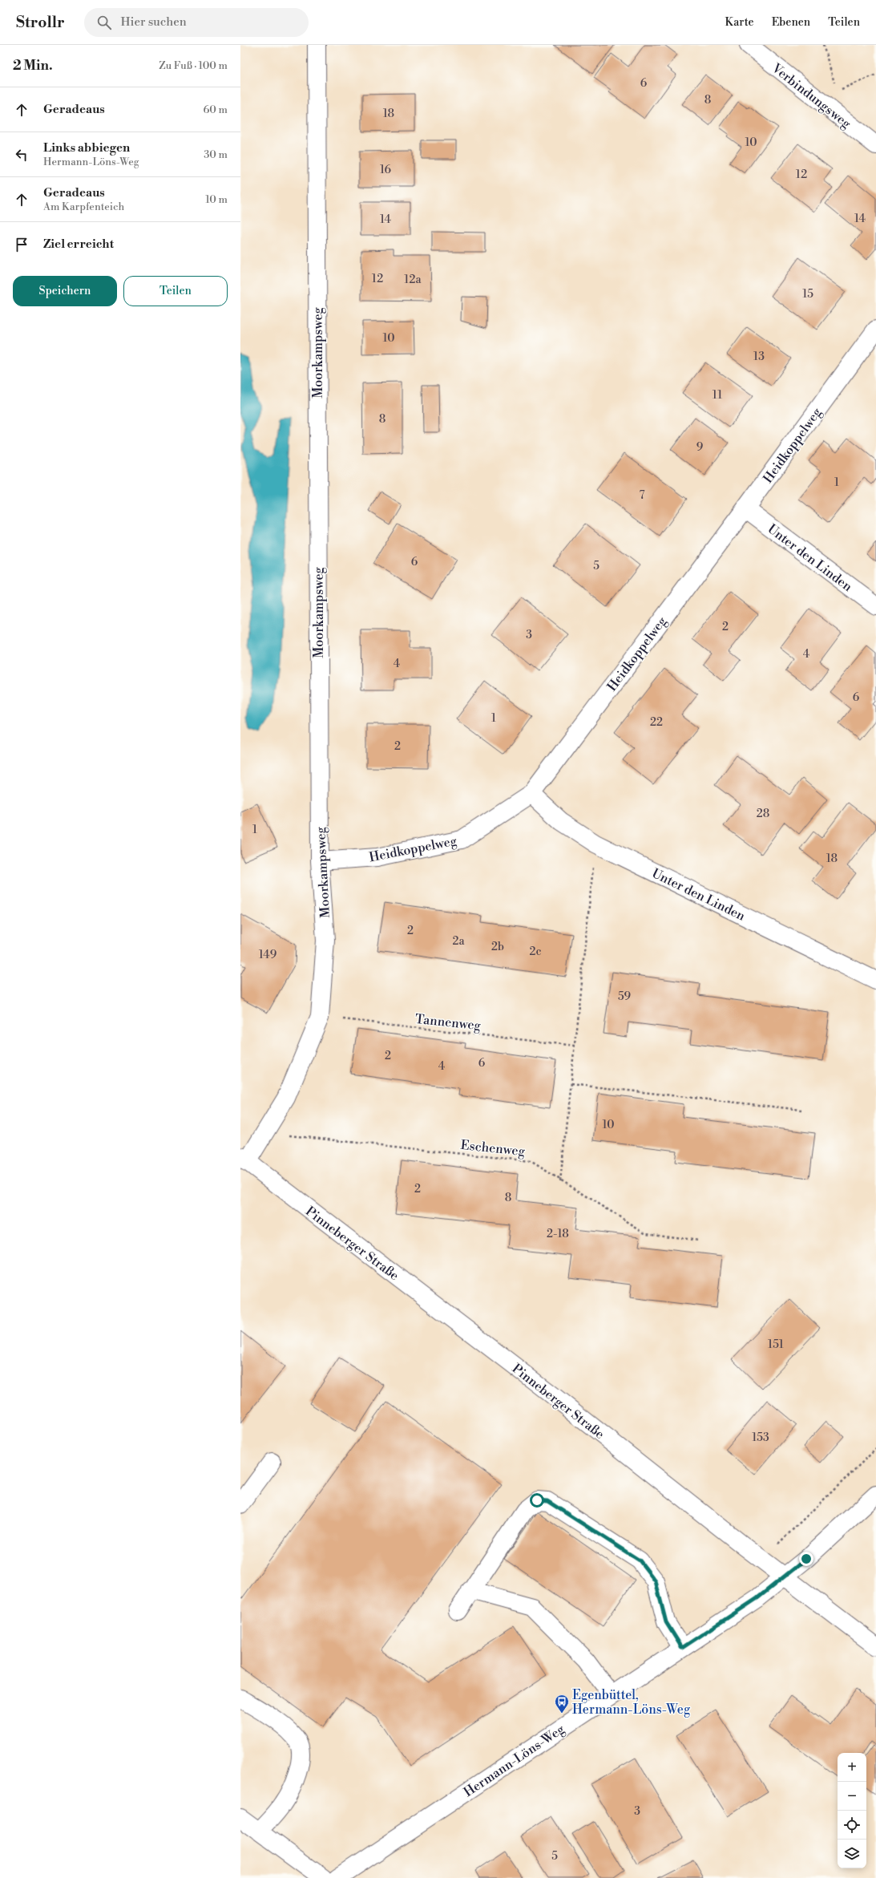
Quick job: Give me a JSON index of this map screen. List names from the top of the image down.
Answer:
{
  "streets": {
    "street": [
      "Verbindungsweg",
      "Moorkampsweg",
      "Heidkoppelweg",
      "Unter den Linden",
      "Pinneberger Straße",
      "Hermann-Löns-Weg"
    ],
    "path": ["Tannenweg", "Eschenweg"]
  },
  "crossings": [
    ["Moorkampsweg", "Heidkoppelweg"],
    ["Moorkampsweg", "Tannenweg"],
    ["Moorkampsweg", "Eschenweg"],
    ["Moorkampsweg", "Pinneberger Straße"],
    ["Heidkoppelweg", "Unter den Linden"],
    ["Pinneberger Straße", "Hermann-Löns-Weg"]
  ],
  "places": {
    "bus stop": ["Egenbüttel, Hermann-Löns-Weg"]
  },
  "house_numbers": [
    "6",
    "8",
    "18",
    "10",
    "16",
    "12",
    "14",
    "14",
    "12",
    "12a",
    "15",
    "10",
    "13",
    "11",
    "8",
    "9",
    "1",
    "7",
    "6",
    "5",
    "2",
    "3",
    "4",
    "4",
    "6",
    "1",
    "22",
    "2",
    "28",
    "1",
    "18",
    "2",
    "2a",
    "2b",
    "2c",
    "149",
    "59",
    "2",
    "6",
    "4",
    "10",
    "2",
    "8",
    "2-18",
    "151",
    "153",
    "3",
    "5"
  ],
  "page": {
    "header": "Strollr",
    "search": "Hier suchen",
    "nav": ["Karte", "Ebenen", "Teilen"],
    "heading": ["2 Min.", "Zu Fuß · 100 m"],
    "list": [
      ["Geradeaus", "60 m"],
      ["Links abbiegen", "Hermann-Löns-Weg", "30 m"],
      ["Geradeaus", "Am Karpfenteich", "10 m"],
      "Ziel erreicht"
    ],
    "buttons": ["Speichern", "Teilen"],
    "map_buttons": ["+", "−"]
  }
}
